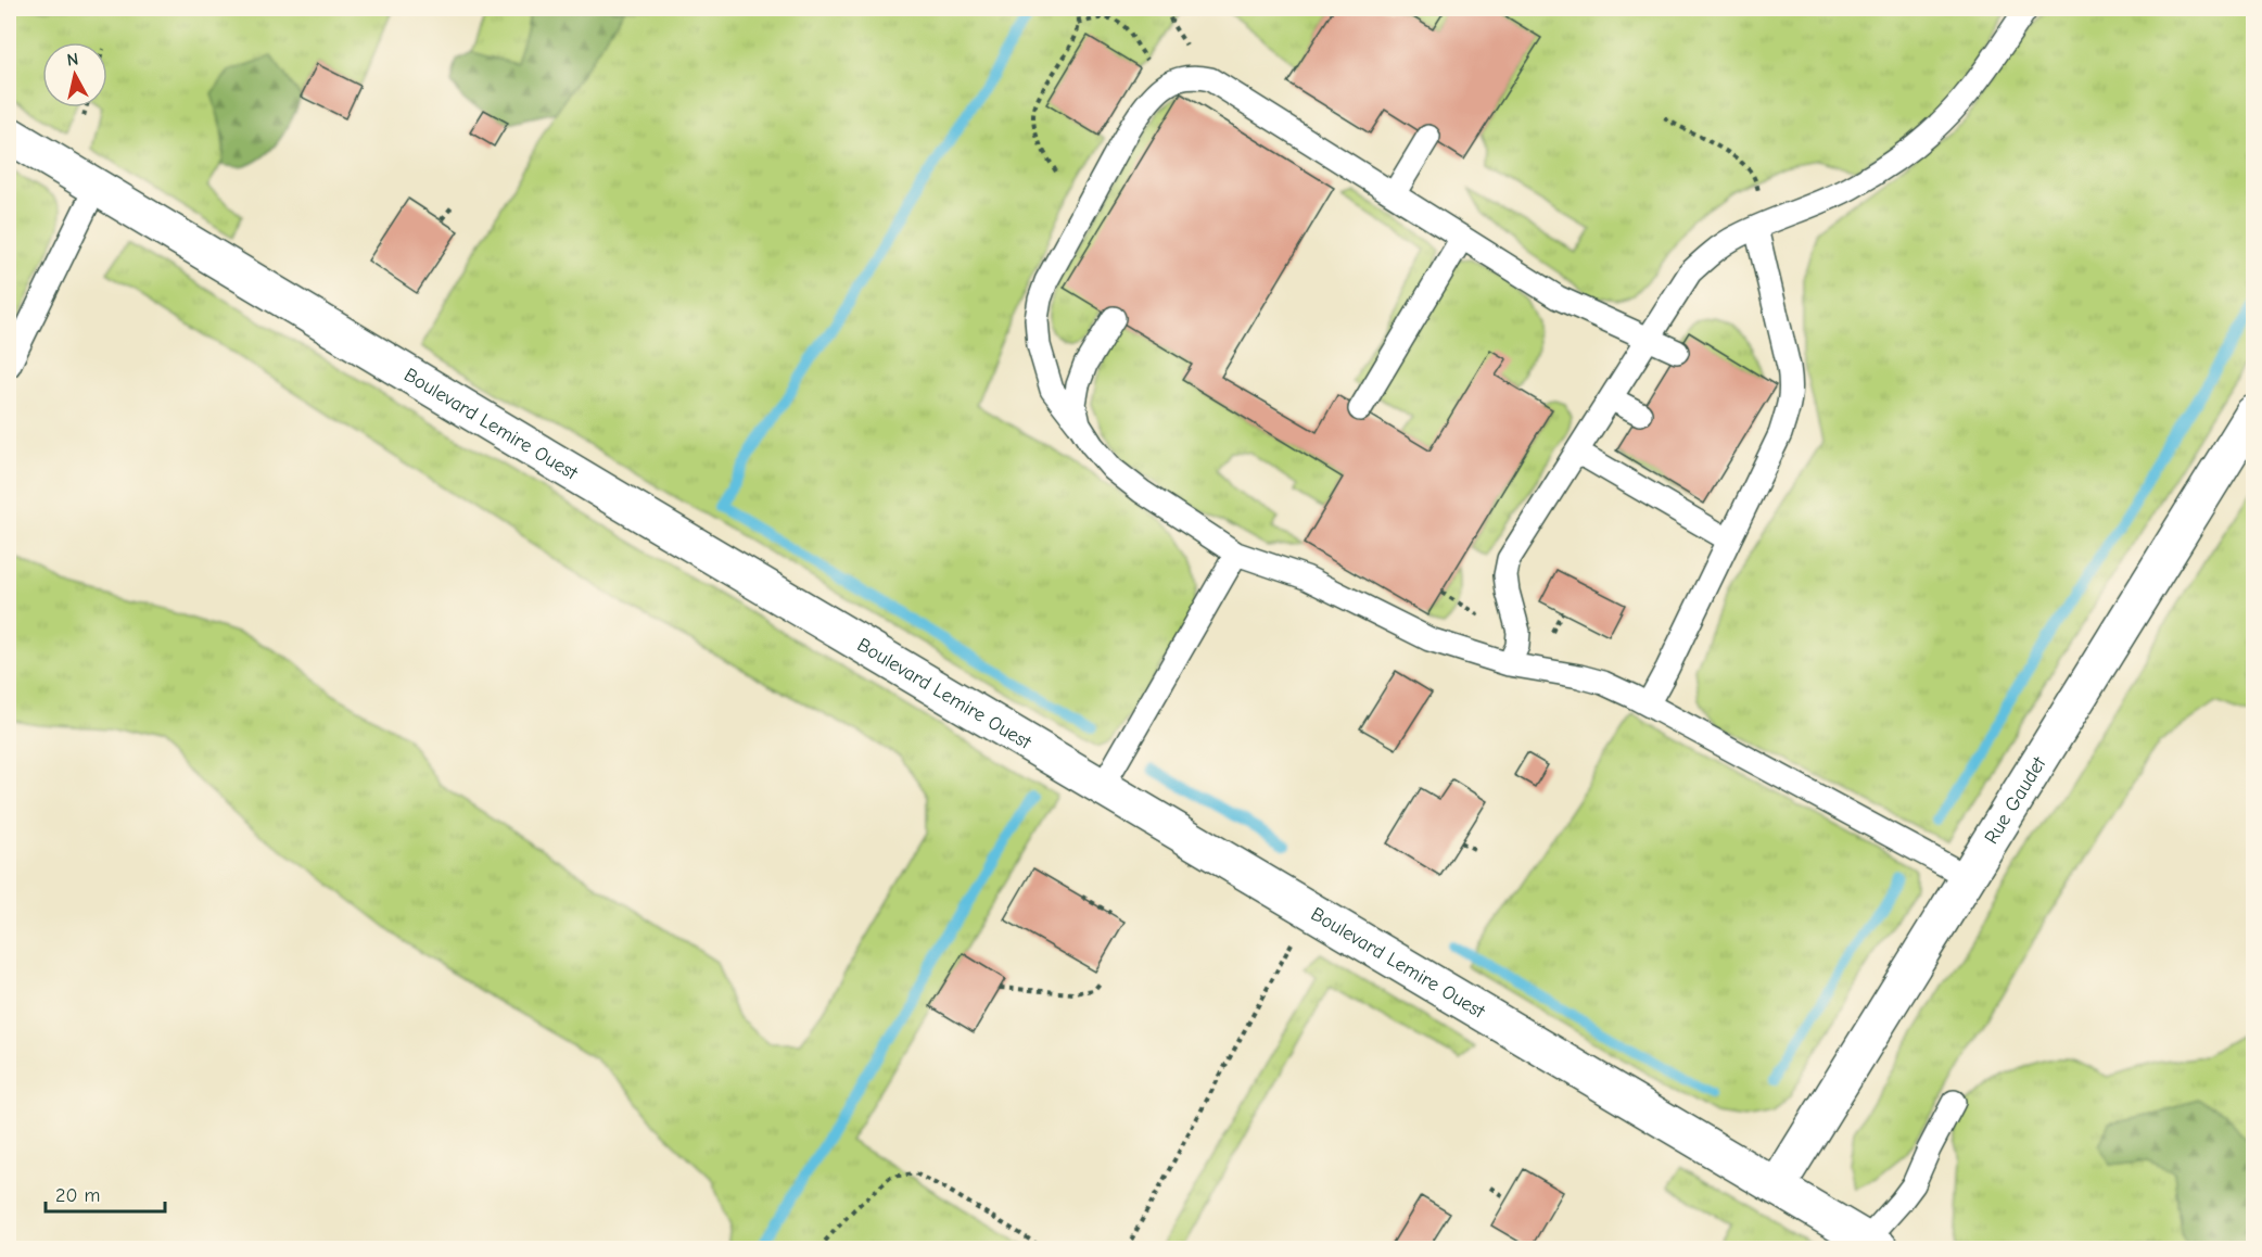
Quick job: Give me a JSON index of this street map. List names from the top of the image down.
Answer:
{
  "streets": {
    "main road": ["Boulevard Lemire Ouest", "Rue Gaudet"]
  },
  "crossings": [
    ["Boulevard Lemire Ouest", "Rue Gaudet"]
  ],
  "scale_bar": "20 m",
  "north": "top"
}
